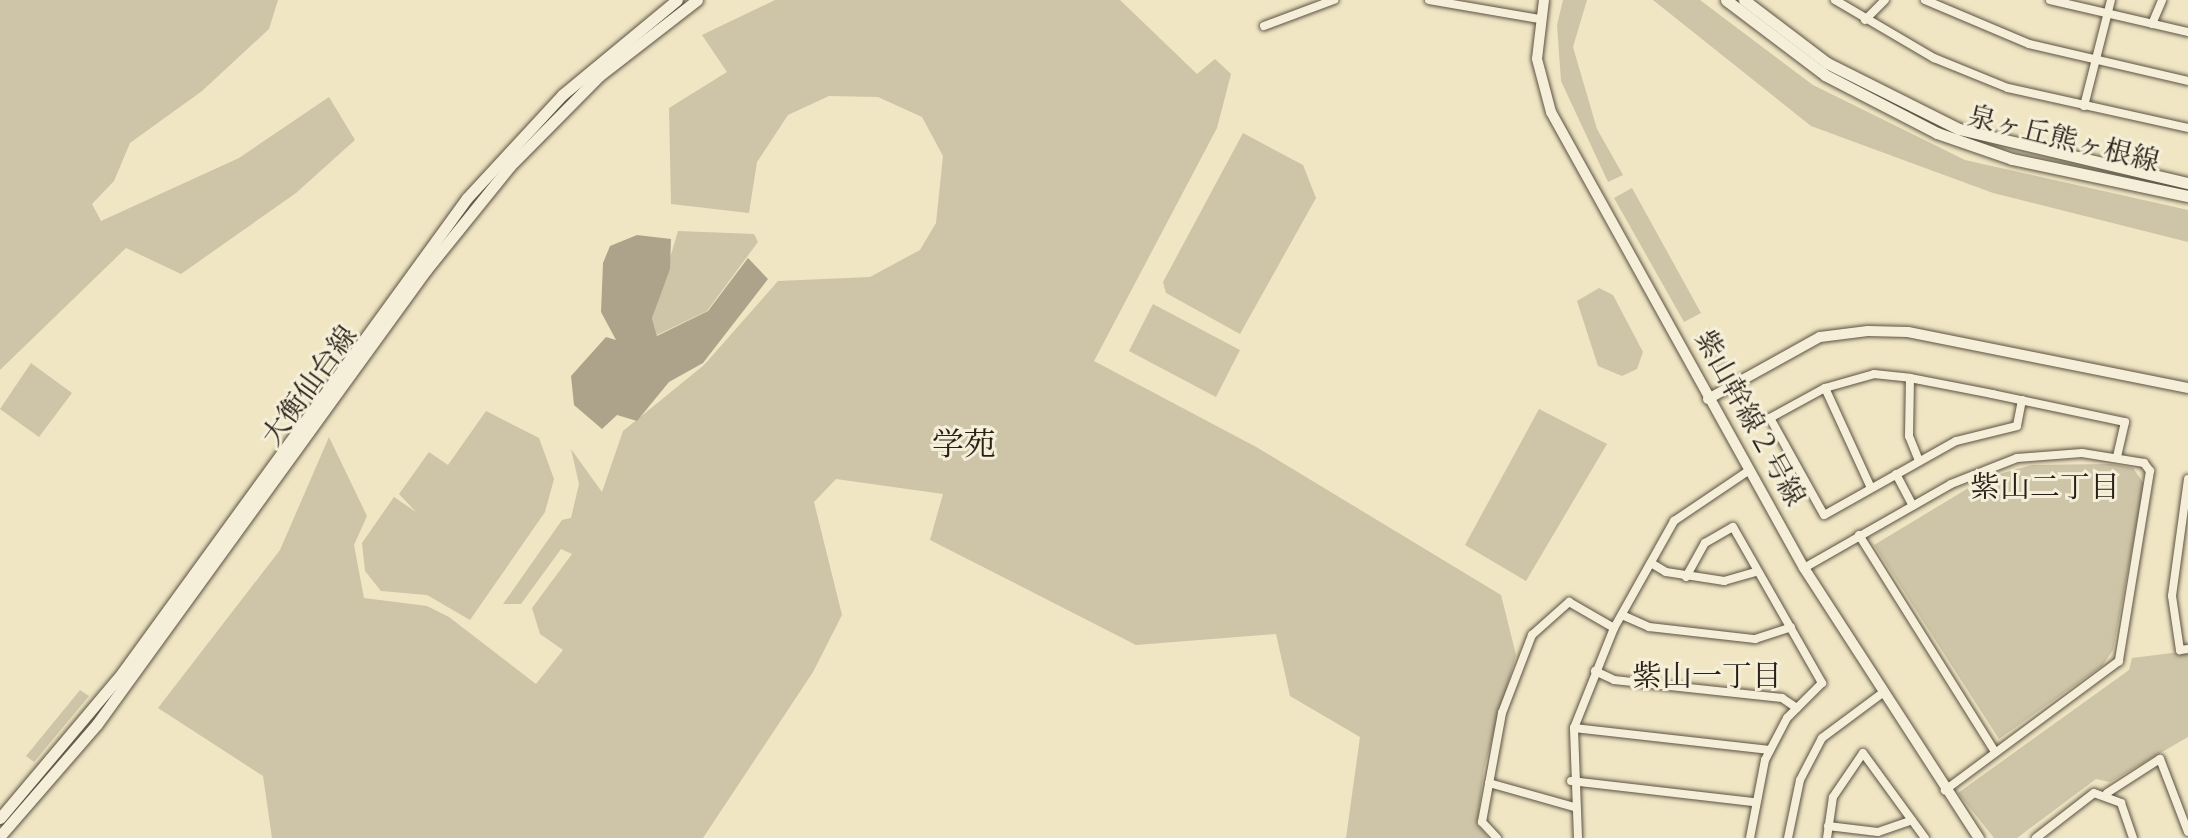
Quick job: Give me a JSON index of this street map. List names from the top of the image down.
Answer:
{
  "streets": {
    "main road": ["泉ヶ丘熊ヶ根線", "大衡仙台線"],
    "street": ["紫山幹線２号線"]
  },
  "districts": ["学苑", "紫山二丁目", "紫山一丁目"]
}
